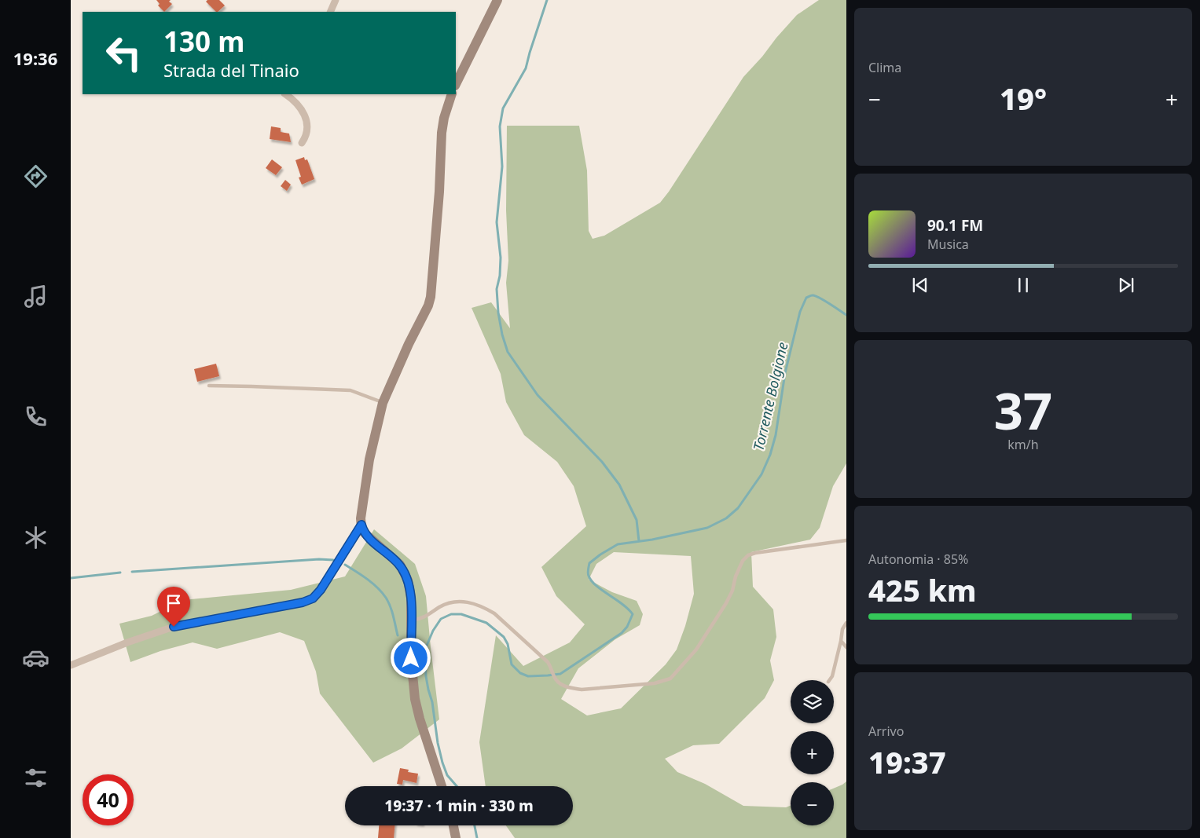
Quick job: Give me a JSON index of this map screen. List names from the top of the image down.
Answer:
{
  "water": ["Torrente Bolgione"],
  "page": {
    "tabs": "19:36",
    "tile": [
      "Clima",
      ["37", "km/h"],
      ["Autonomia · 85%", "425 km"],
      ["Arrivo", "19:37"]
    ],
    "turn": ["130 m", "Strada del Tinaio"],
    "heat": ["−", "19°", "+"],
    "song": ["90.1 FM", "Musica"],
    "map_buttons": ["+", "−"],
    "limit": "40",
    "trip": "19:37 · 1 min · 330 m"
  }
}
